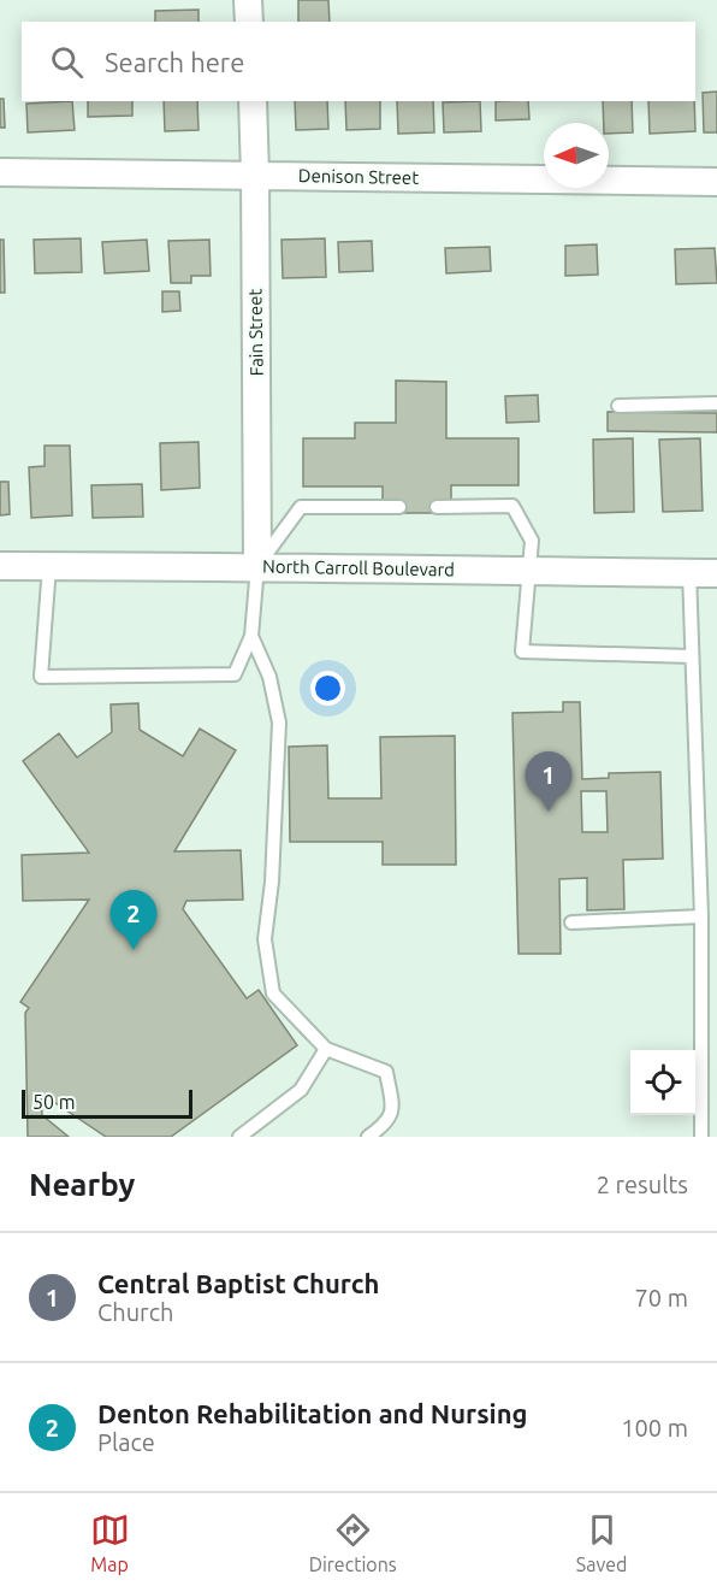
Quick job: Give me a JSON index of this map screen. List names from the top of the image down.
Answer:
{
  "streets": {
    "street": ["Denison Street", "Fain Street", "North Carroll Boulevard"]
  },
  "crossings": [
    ["Denison Street", "Fain Street"],
    ["Fain Street", "North Carroll Boulevard"]
  ],
  "scale_bar": "50 m",
  "north": "left",
  "page": {
    "search": "Search here",
    "pins": ["1", "2"],
    "scale": "50 m",
    "heading": ["Nearby", "2 results"],
    "list": [
      {
        "mark": "1",
        "name": "Central Baptist Church",
        "note": "Church",
        "value": "70 m"
      },
      {
        "mark": "2",
        "name": "Denton Rehabilitation and Nursing",
        "note": "Place",
        "value": "100 m"
      }
    ],
    "nav": ["Map", "Directions", "Saved"]
  }
}
